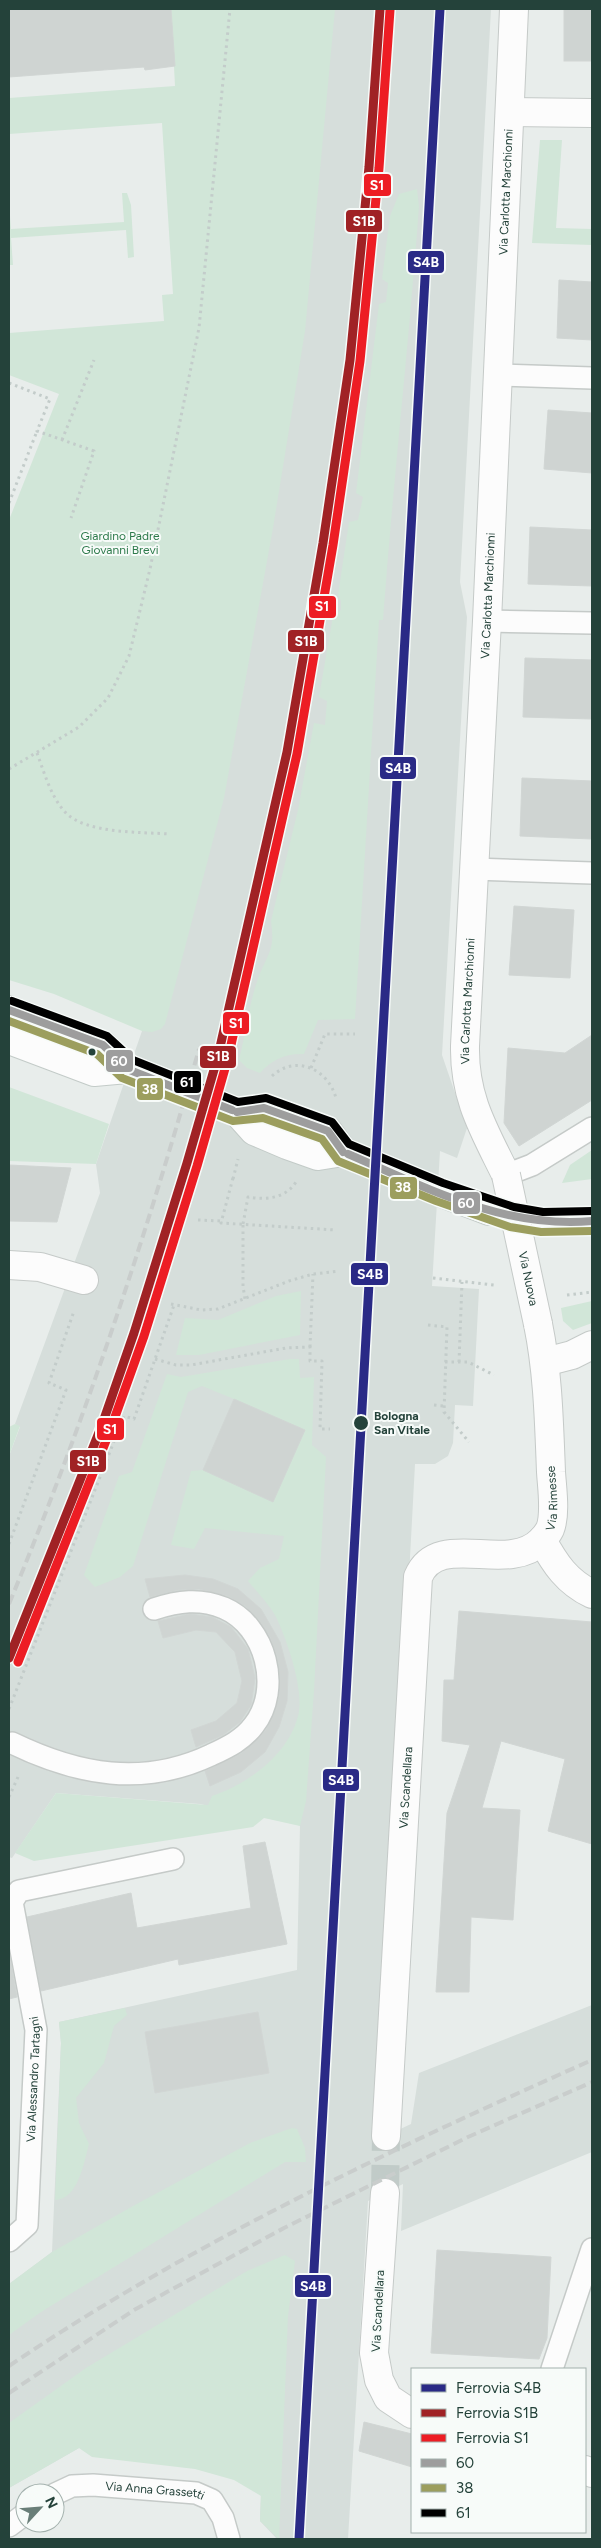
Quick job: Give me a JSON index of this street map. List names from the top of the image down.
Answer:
{
  "streets": {
    "street": [
      "Via Carlotta Marchionni",
      "Via Nuova",
      "Via Rimesse",
      "Via Scandellara"
    ],
    "lane": ["Via Alessandro Tartagni", "Via Anna Grassetti"]
  },
  "crossings": [
    ["Via Carlotta Marchionni", "Via Nuova"],
    ["Via Nuova", "Via Rimesse"],
    ["Via Rimesse", "Via Scandellara"]
  ],
  "parks": ["Giardino Padre Giovanni Brevi"],
  "places": ["Bologna San Vitale"],
  "lines": [
    "rail line S4B",
    "rail line S1B",
    "rail line S1",
    "transit line 61",
    "transit line 60",
    "transit line 38"
  ],
  "legend": [
    "Ferrovia S4B",
    "Ferrovia S1B",
    "Ferrovia S1",
    "60",
    "38",
    "61"
  ],
  "north": "top right"
}
